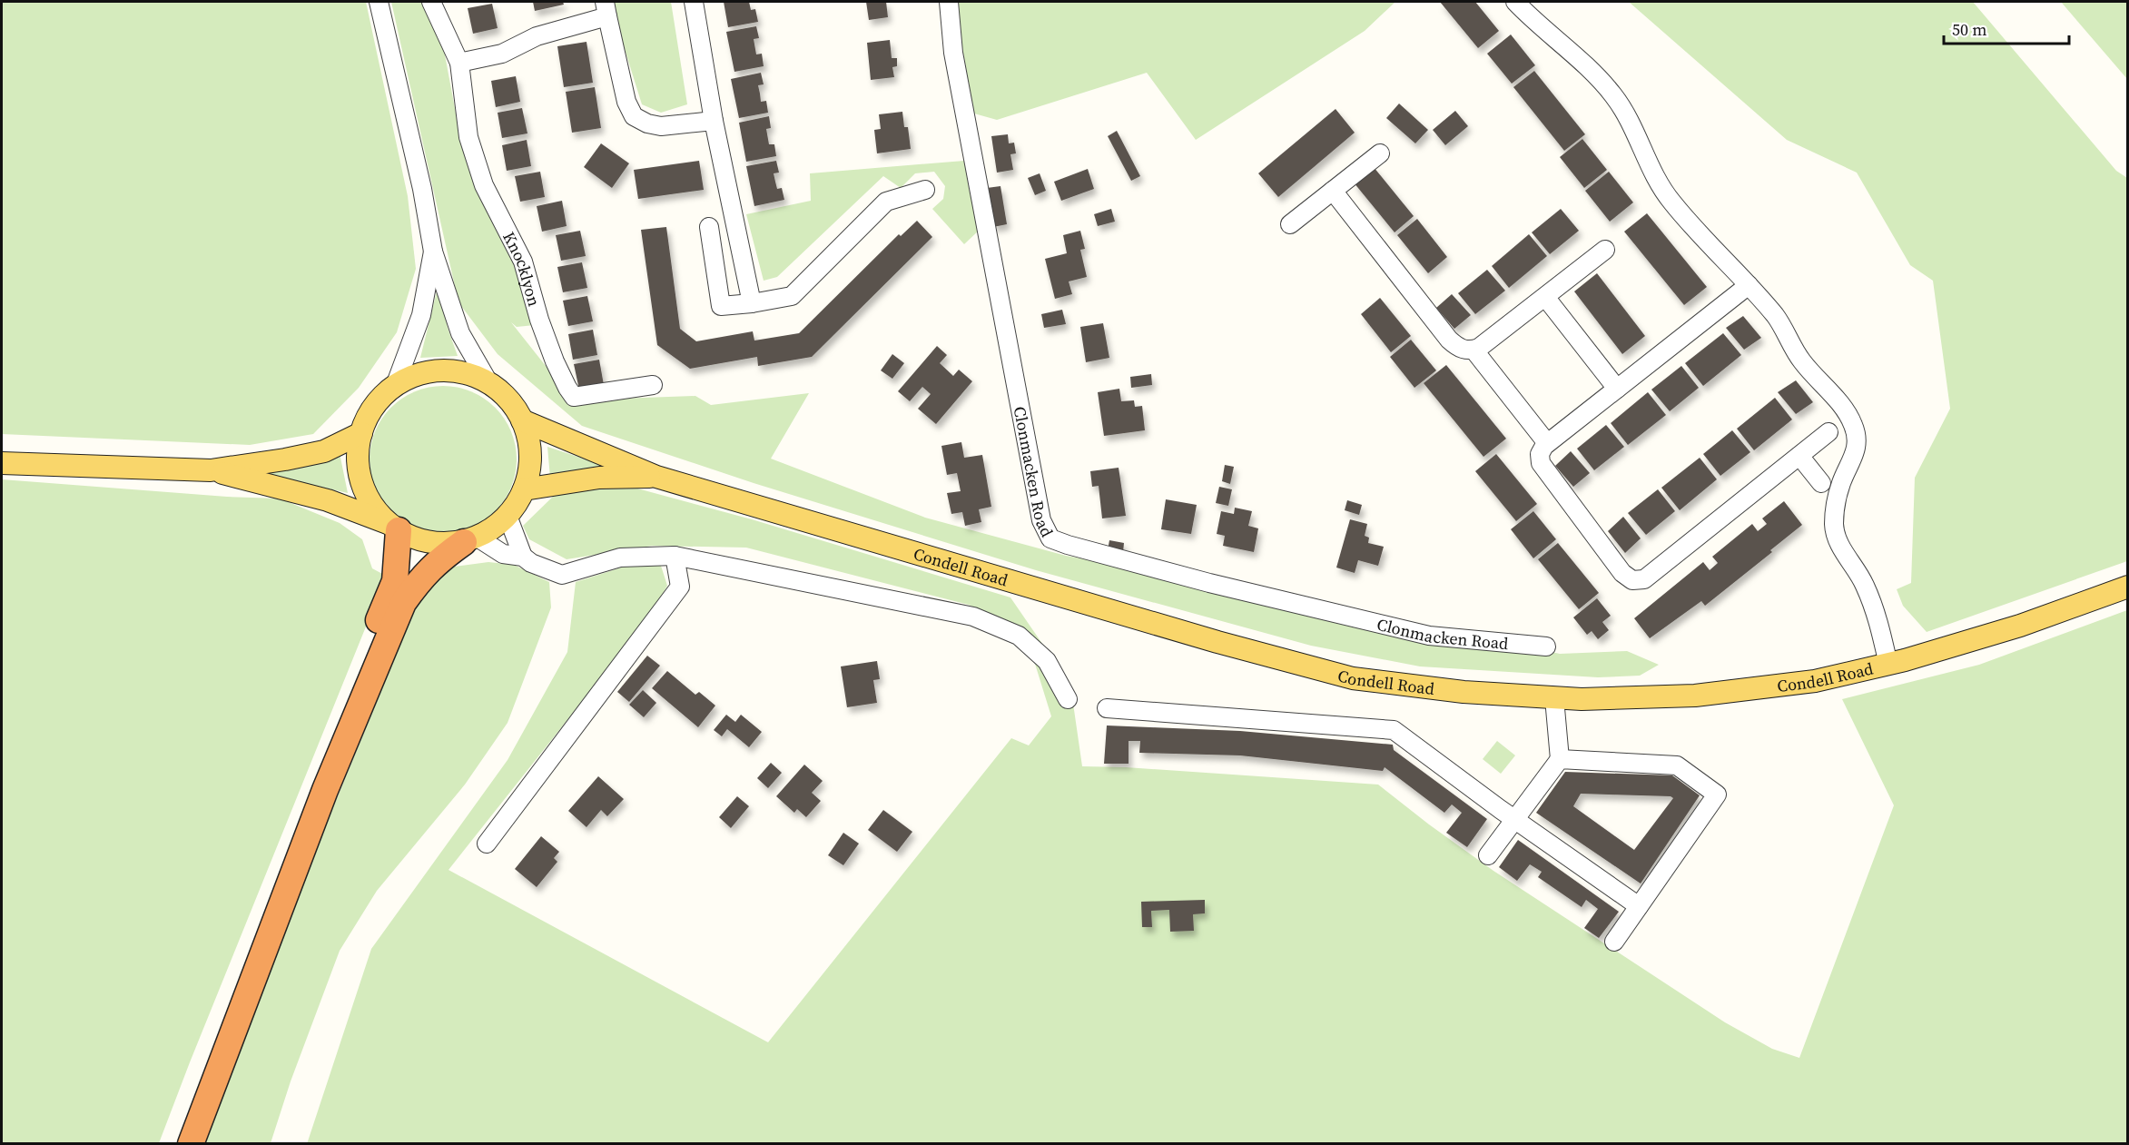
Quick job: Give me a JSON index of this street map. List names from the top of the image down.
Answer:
{
  "streets": {
    "main road": ["Condell Road"],
    "street": ["Knocklyon", "Clonmacken Road"]
  },
  "scale_bar": "50 m"
}
